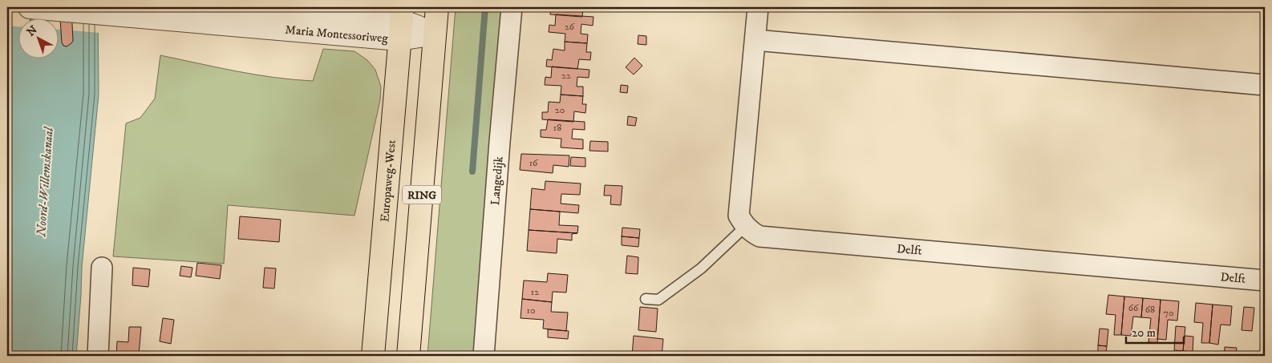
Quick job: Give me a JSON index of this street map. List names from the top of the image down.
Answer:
{
  "streets": {
    "main road": ["Europaweg-West", "RING"],
    "street": ["Maria Montessoriweg", "Langedijk", "Delft"]
  },
  "crossings": [
    ["Maria Montessoriweg", "Europaweg-West"],
    ["Maria Montessoriweg", "RING"]
  ],
  "water": ["Noord-Willemskanaal"],
  "house_numbers": [
    "26",
    "22",
    "20",
    "18",
    "16",
    "12",
    "66",
    "68",
    "10",
    "70"
  ],
  "scale_bar": "20 m",
  "north": "top left"
}
